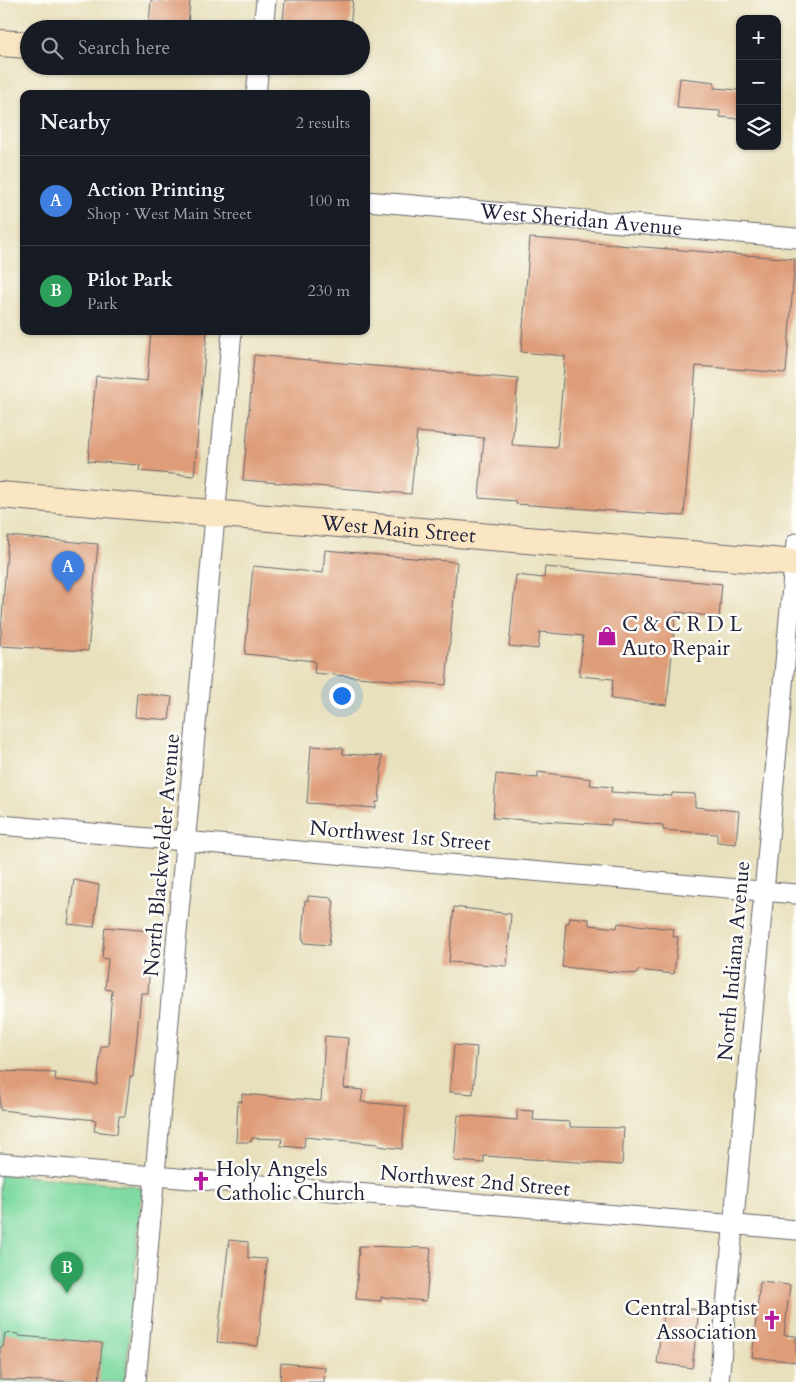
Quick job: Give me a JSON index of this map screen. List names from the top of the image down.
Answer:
{
  "streets": {
    "main road": ["West Main Street"],
    "street": [
      "West Sheridan Avenue",
      "Northwest 1st Street",
      "North Blackwelder Avenue",
      "North Indiana Avenue",
      "Northwest 2nd Street"
    ]
  },
  "crossings": [
    ["West Main Street", "North Blackwelder Avenue"],
    ["West Main Street", "North Indiana Avenue"],
    ["Northwest 1st Street", "North Blackwelder Avenue"],
    ["Northwest 1st Street", "North Indiana Avenue"],
    ["North Blackwelder Avenue", "Northwest 2nd Street"],
    ["North Indiana Avenue", "Northwest 2nd Street"]
  ],
  "places": {
    "shop": ["C & C R D L Auto Repair"],
    "church": ["Holy Angels Catholic Church", "Central Baptist Association"]
  },
  "page": {
    "map_buttons": ["+", "−"],
    "search": "Search here",
    "heading": ["Nearby", "2 results"],
    "list": [
      {
        "mark": "A",
        "name": "Action Printing",
        "note": "Shop · West Main Street",
        "value": "100 m"
      },
      {
        "mark": "B",
        "name": "Pilot Park",
        "note": "Park",
        "value": "230 m"
      }
    ],
    "pins": ["A", "B"]
  }
}
